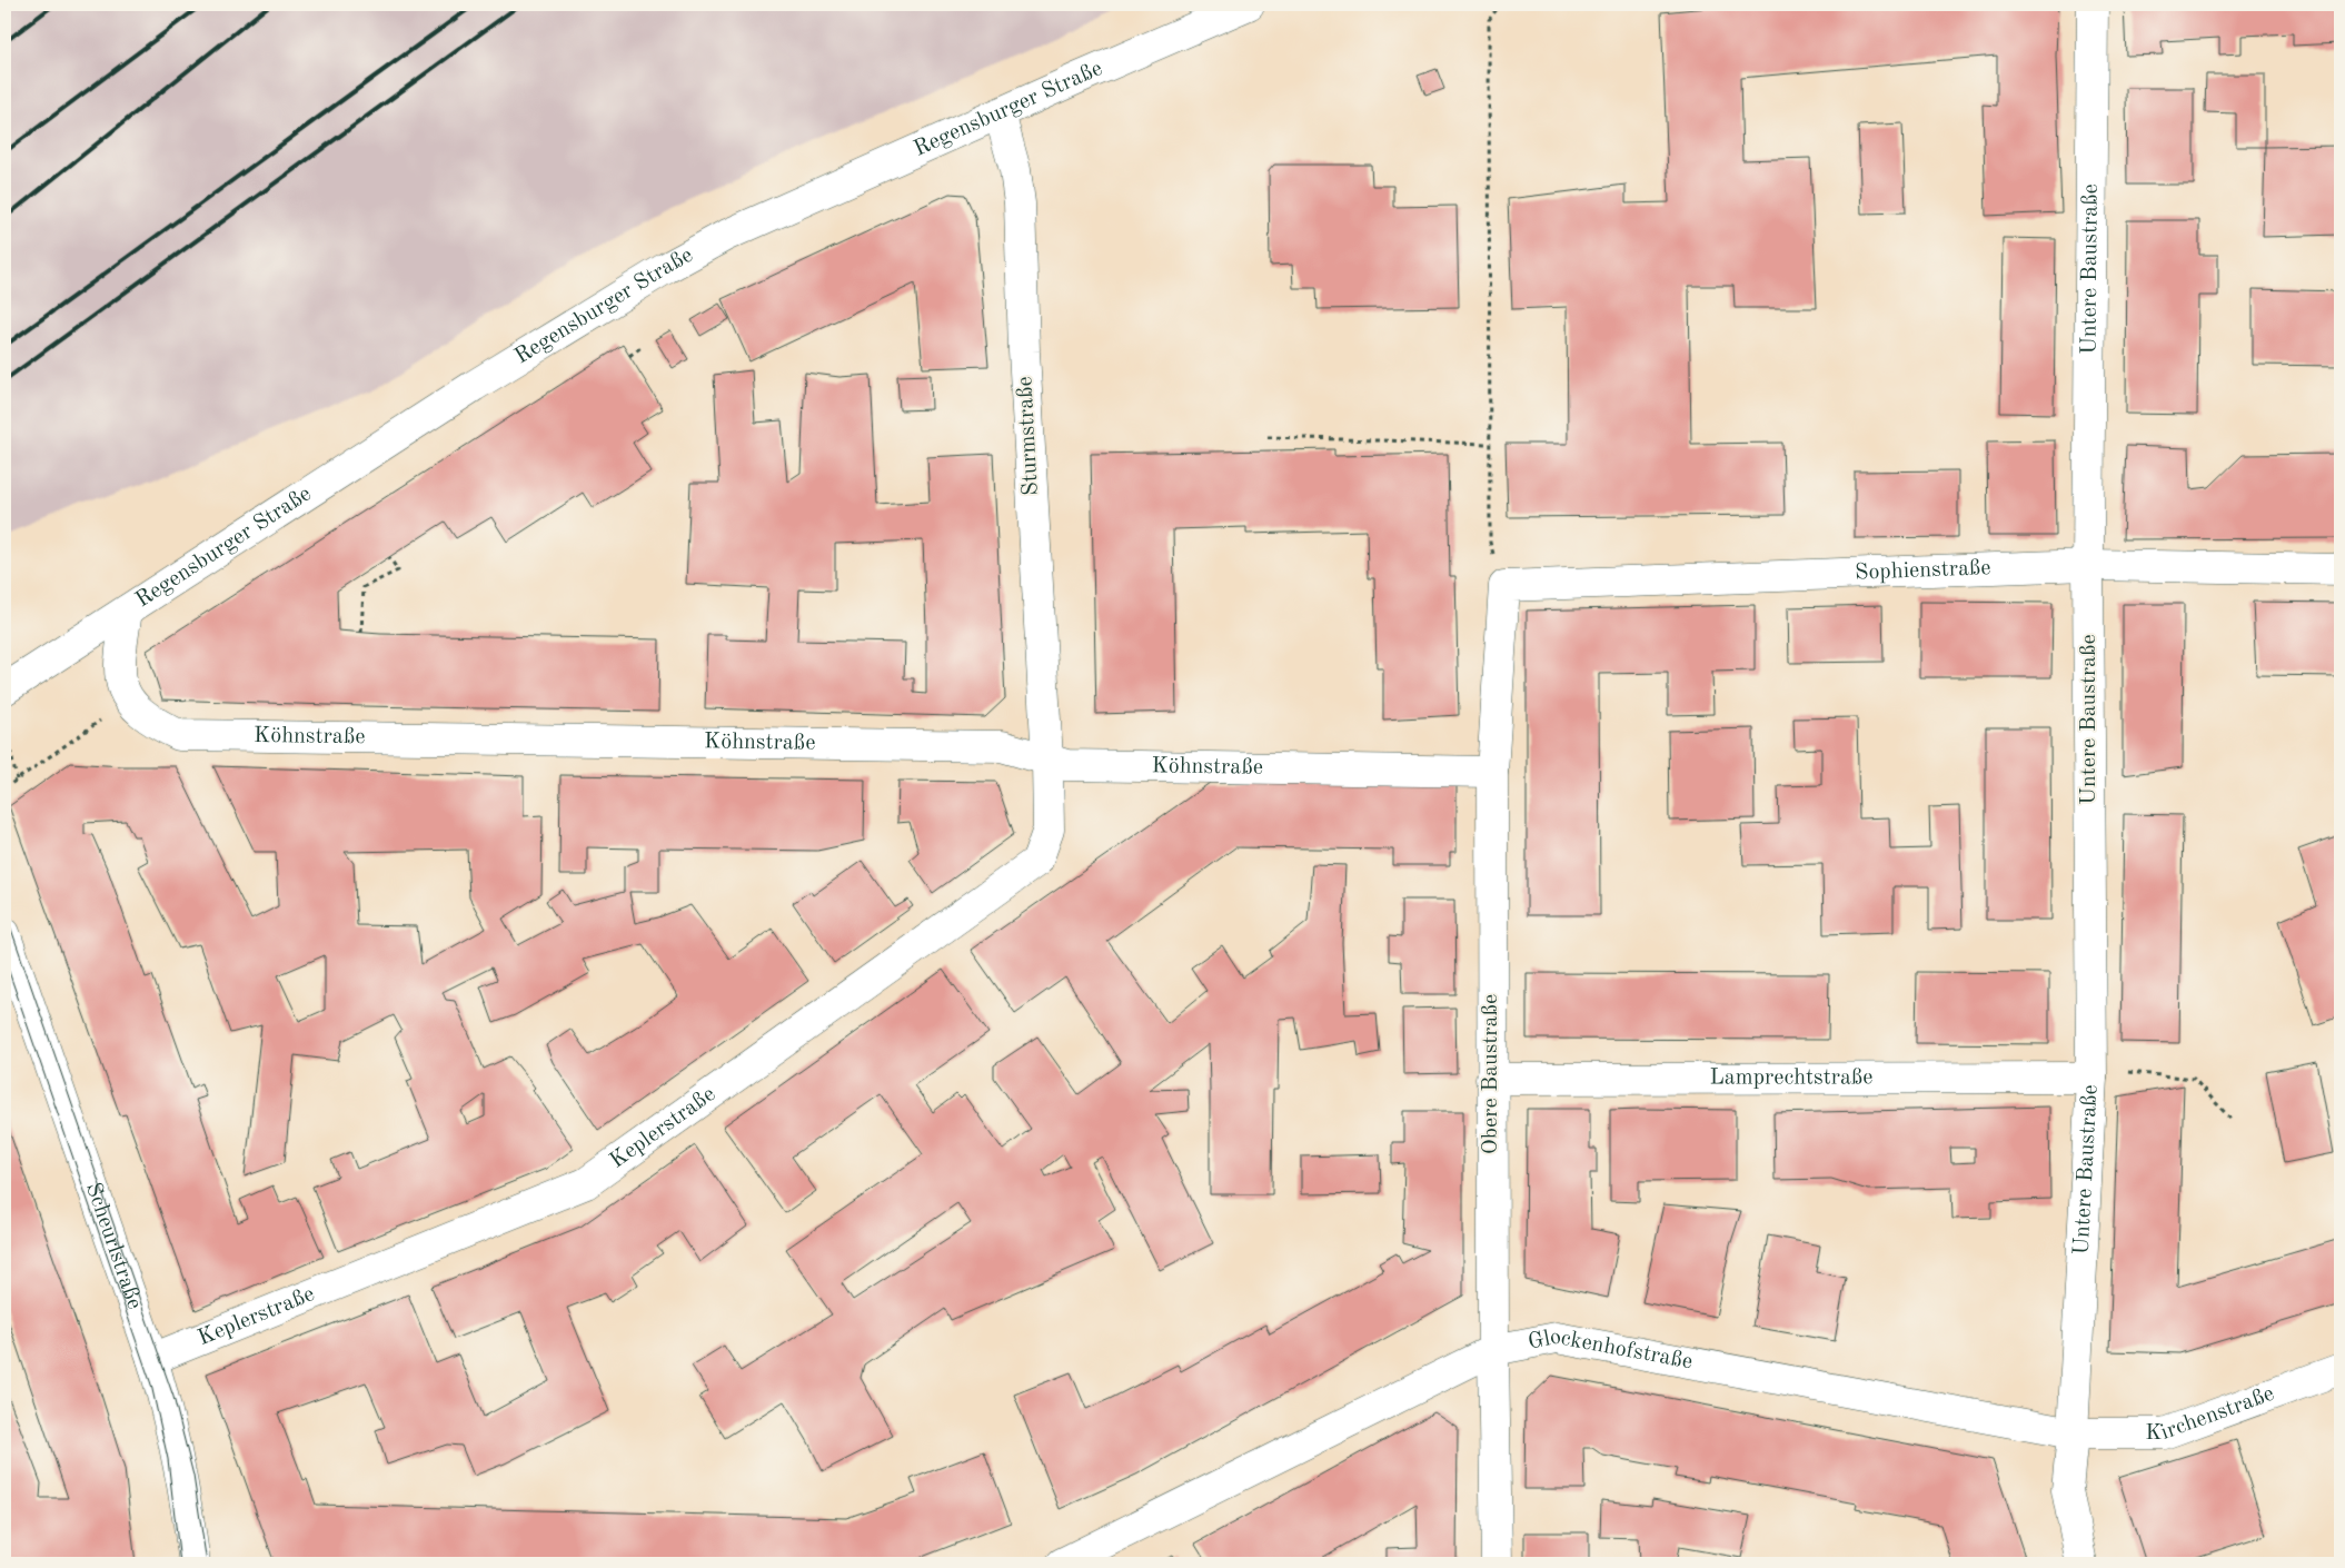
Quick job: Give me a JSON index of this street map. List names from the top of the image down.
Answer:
{
  "streets": {
    "street": [
      "Regensburger Straße",
      "Untere Baustraße",
      "Sturmstraße",
      "Sophienstraße",
      "Köhnstraße",
      "Obere Baustraße",
      "Lamprechtstraße",
      "Keplerstraße",
      "Scheurlstraße",
      "Glockenhofstraße",
      "Kirchenstraße"
    ]
  },
  "crossings": [
    ["Regensburger Straße", "Sturmstraße"],
    ["Regensburger Straße", "Köhnstraße"],
    ["Untere Baustraße", "Sophienstraße"],
    ["Untere Baustraße", "Lamprechtstraße"],
    ["Untere Baustraße", "Glockenhofstraße"],
    ["Untere Baustraße", "Kirchenstraße"],
    ["Sturmstraße", "Köhnstraße"],
    ["Sturmstraße", "Keplerstraße"],
    ["Sophienstraße", "Obere Baustraße"],
    ["Köhnstraße", "Obere Baustraße"],
    ["Köhnstraße", "Keplerstraße"],
    ["Obere Baustraße", "Lamprechtstraße"],
    ["Obere Baustraße", "Glockenhofstraße"],
    ["Keplerstraße", "Scheurlstraße"],
    ["Glockenhofstraße", "Kirchenstraße"]
  ]
}
